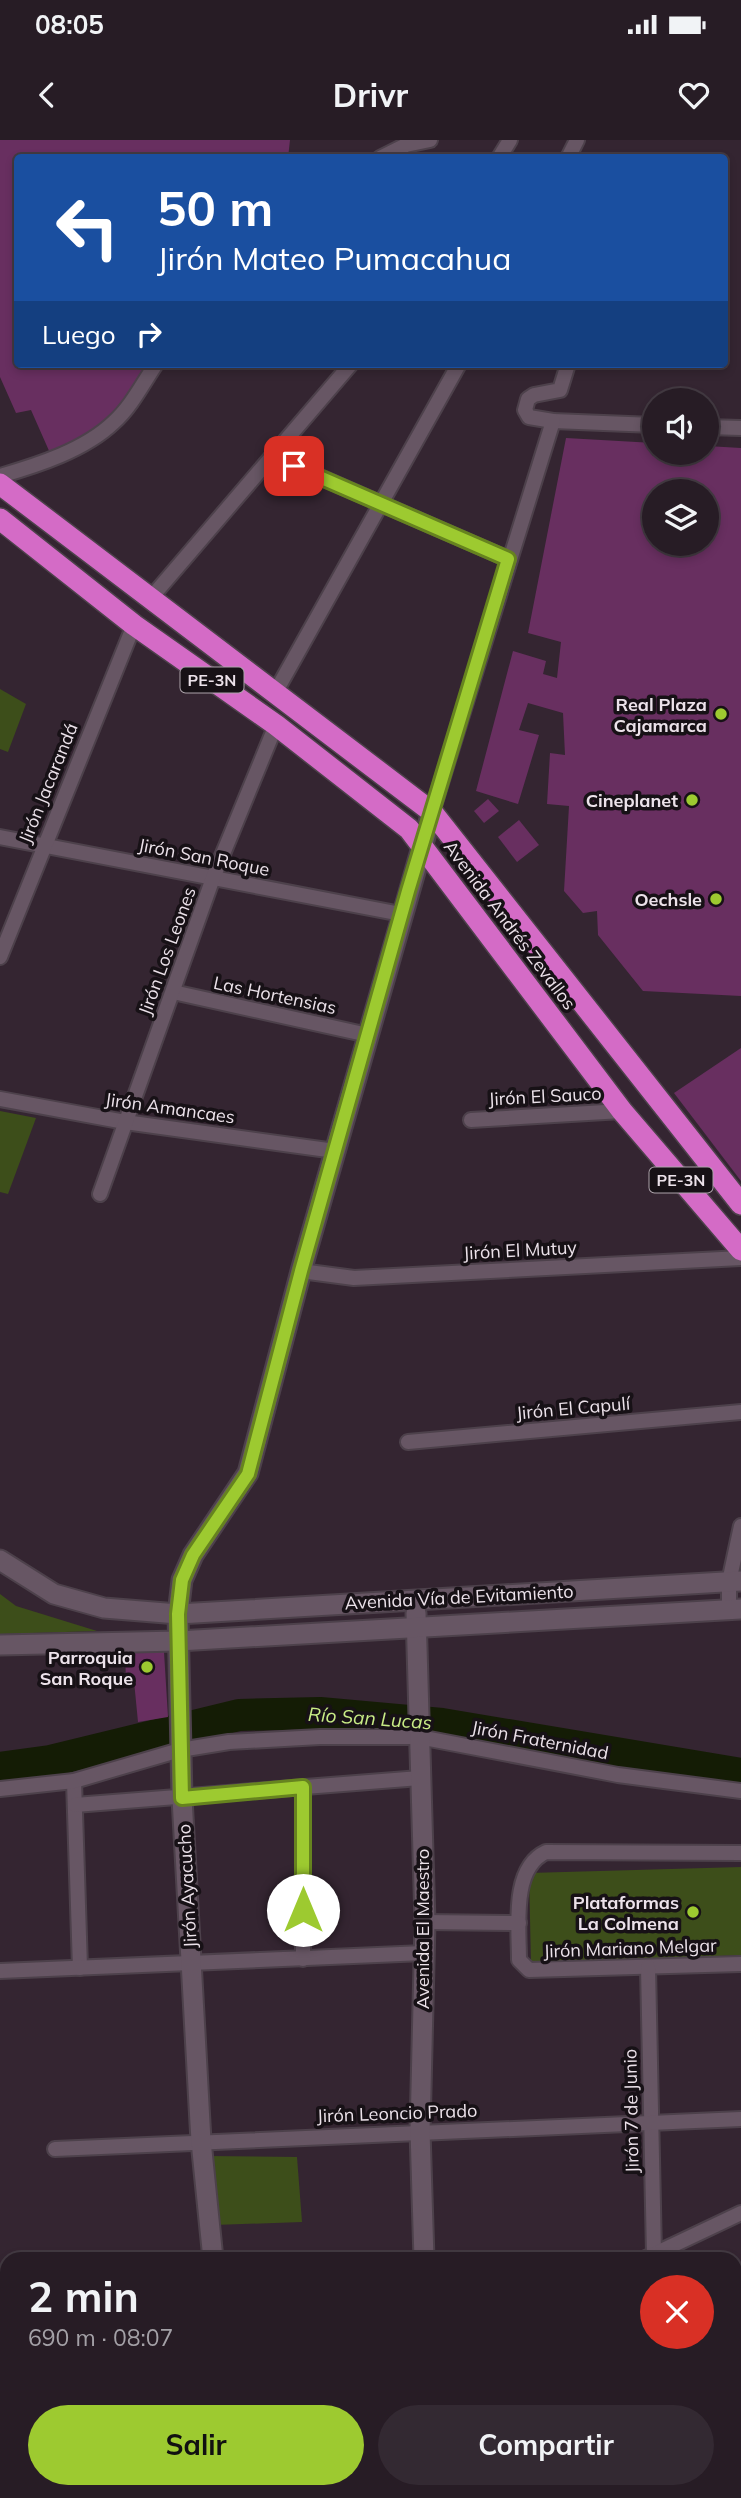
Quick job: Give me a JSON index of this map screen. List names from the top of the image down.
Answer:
{
  "streets": {
    "highway": ["PE-3N", "Avenida Andrés Zevallos"],
    "street": [
      "Jirón Jacarandá",
      "Jirón San Roque",
      "Jirón Los Leones",
      "Las Hortensias",
      "Jirón El Sauco",
      "Jirón Amancaes",
      "Jirón El Mutuy",
      "Jirón El Capulí",
      "Avenida Vía de Evitamiento",
      "Jirón Fraternidad",
      "Jirón Ayacucho",
      "Avenida El Maestro",
      "Jirón Mariano Melgar",
      "Jirón 7 de Junio",
      "Jirón Leoncio Prado"
    ]
  },
  "crossings": [
    ["Jirón Jacarandá", "Jirón San Roque"],
    ["Jirón Jacarandá", "Avenida Andrés Zevallos"],
    ["Jirón San Roque", "Jirón Los Leones"],
    ["Jirón San Roque", "Jirón Ayacucho"],
    ["Avenida Andrés Zevallos", "Jirón Los Leones"],
    ["Avenida Andrés Zevallos", "Jirón El Sauco"],
    ["Avenida Andrés Zevallos", "Jirón Ayacucho"],
    ["Jirón Los Leones", "Las Hortensias"],
    ["Jirón Los Leones", "Jirón Amancaes"],
    ["Las Hortensias", "Jirón Ayacucho"],
    ["Jirón Amancaes", "Jirón Ayacucho"],
    ["Jirón El Mutuy", "Jirón Ayacucho"],
    ["Avenida Vía de Evitamiento", "Jirón Ayacucho"],
    ["Avenida Vía de Evitamiento", "Avenida El Maestro"],
    ["Jirón Fraternidad", "Jirón Ayacucho"],
    ["Jirón Fraternidad", "Avenida El Maestro"],
    ["Jirón Ayacucho", "Jirón Leoncio Prado"],
    ["Avenida El Maestro", "Jirón Leoncio Prado"],
    ["Jirón Mariano Melgar", "Jirón 7 de Junio"],
    ["Jirón 7 de Junio", "Jirón Leoncio Prado"]
  ],
  "water": ["Río San Lucas"],
  "places": [
    "Real Plaza Cajamarca",
    "Cineplanet",
    "Oechsle",
    "Parroquia San Roque",
    "Plataformas La Colmena"
  ],
  "page": {
    "status": "08:05",
    "header": "Drivr",
    "turn": ["50 m", "Jirón Mateo Pumacahua"],
    "then": "Luego",
    "heading": ["2 min", "690 m · 08:07"],
    "buttons": ["Salir", "Compartir"]
  }
}
